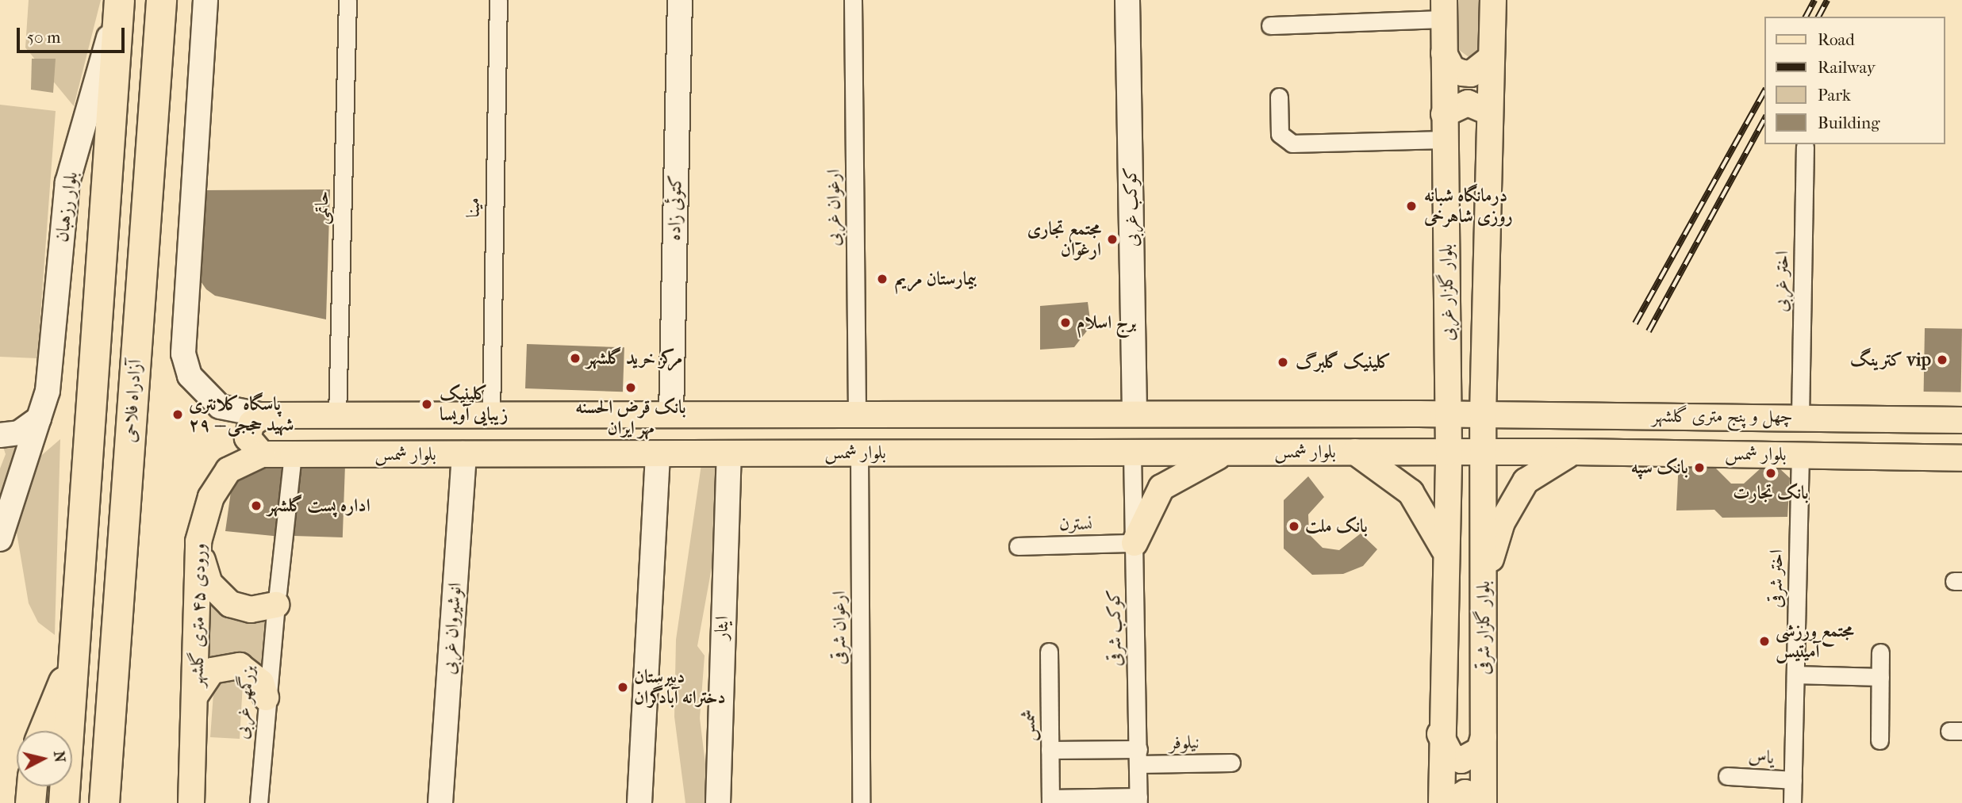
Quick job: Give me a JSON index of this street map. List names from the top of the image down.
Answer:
{
  "streets": {
    "highway": ["آزادراه فلاحی"],
    "main road": [
      "بلوار گلزار غربی",
      "چهل و پنج متری گلشهر",
      "بلوار شمس",
      "ورودی ۴۵ متری گلشهر",
      "بلوار گلزار شرقی"
    ],
    "street": [
      "بلوار رزهبان",
      "کوکب غربی",
      "حاتمی",
      "مینا",
      "کتوئی زاده",
      "ارغوان غربی",
      "اختر غربی",
      "نسترن",
      "اختر شرقی",
      "ایثار",
      "ارغوان شرقی",
      "کوکب شرقی",
      "انوشیروان غربی",
      "بزرگمهر غربی",
      "شمس",
      "نیلوفر",
      "یاس"
    ]
  },
  "crossings": [
    ["کوکب غربی", "بلوار شمس"],
    ["حاتمی", "بلوار شمس"],
    ["مینا", "بلوار شمس"],
    ["کتوئی زاده", "بلوار شمس"],
    ["ارغوان غربی", "بلوار شمس"],
    ["اختر غربی", "چهل و پنج متری گلشهر"],
    ["بلوار گلزار غربی", "چهل و پنج متری گلشهر"],
    ["بلوار گلزار غربی", "بلوار شمس"],
    ["بلوار گلزار غربی", "بلوار گلزار شرقی"],
    ["چهل و پنج متری گلشهر", "بلوار شمس"],
    ["بلوار شمس", "اختر شرقی"],
    ["بلوار شمس", "ورودی ۴۵ متری گلشهر"],
    ["بلوار شمس", "ایثار"],
    ["بلوار شمس", "ارغوان شرقی"],
    ["بلوار شمس", "کوکب شرقی"],
    ["بلوار شمس", "بلوار گلزار شرقی"],
    ["بلوار شمس", "انوشیروان غربی"],
    ["بلوار شمس", "بزرگمهر غربی"],
    ["نسترن", "کوکب شرقی"],
    ["اختر شرقی", "یاس"],
    ["کوکب شرقی", "شمس"],
    ["کوکب شرقی", "نیلوفر"],
    ["شمس", "نیلوفر"]
  ],
  "places": [
    "درمانگاه شبانه روزی شاهرخی",
    "مجتمع تجاری ارغوان",
    "بیمارستان مریم",
    "برج اسلام",
    "مرکز خرید گلشهر",
    "کترینگ vip",
    "کلینیک گلبرگ",
    "بانک قرض الحسنه مهر ایران",
    "کلینیک زیبایی آویسا",
    "پاسگاه کلانتری ۲۹ -- شهید حججی",
    "بانک سپه",
    "بانک تجارت",
    "اداره پست گلشهر",
    "بانک ملت",
    "مجتمع ورزشی آمیتیس",
    "دبيرستان دخترانه آبادگران"
  ],
  "legend": [
    "Road",
    "Railway",
    "Park",
    "Building"
  ],
  "scale_bar": "50 m",
  "north": "right"
}
